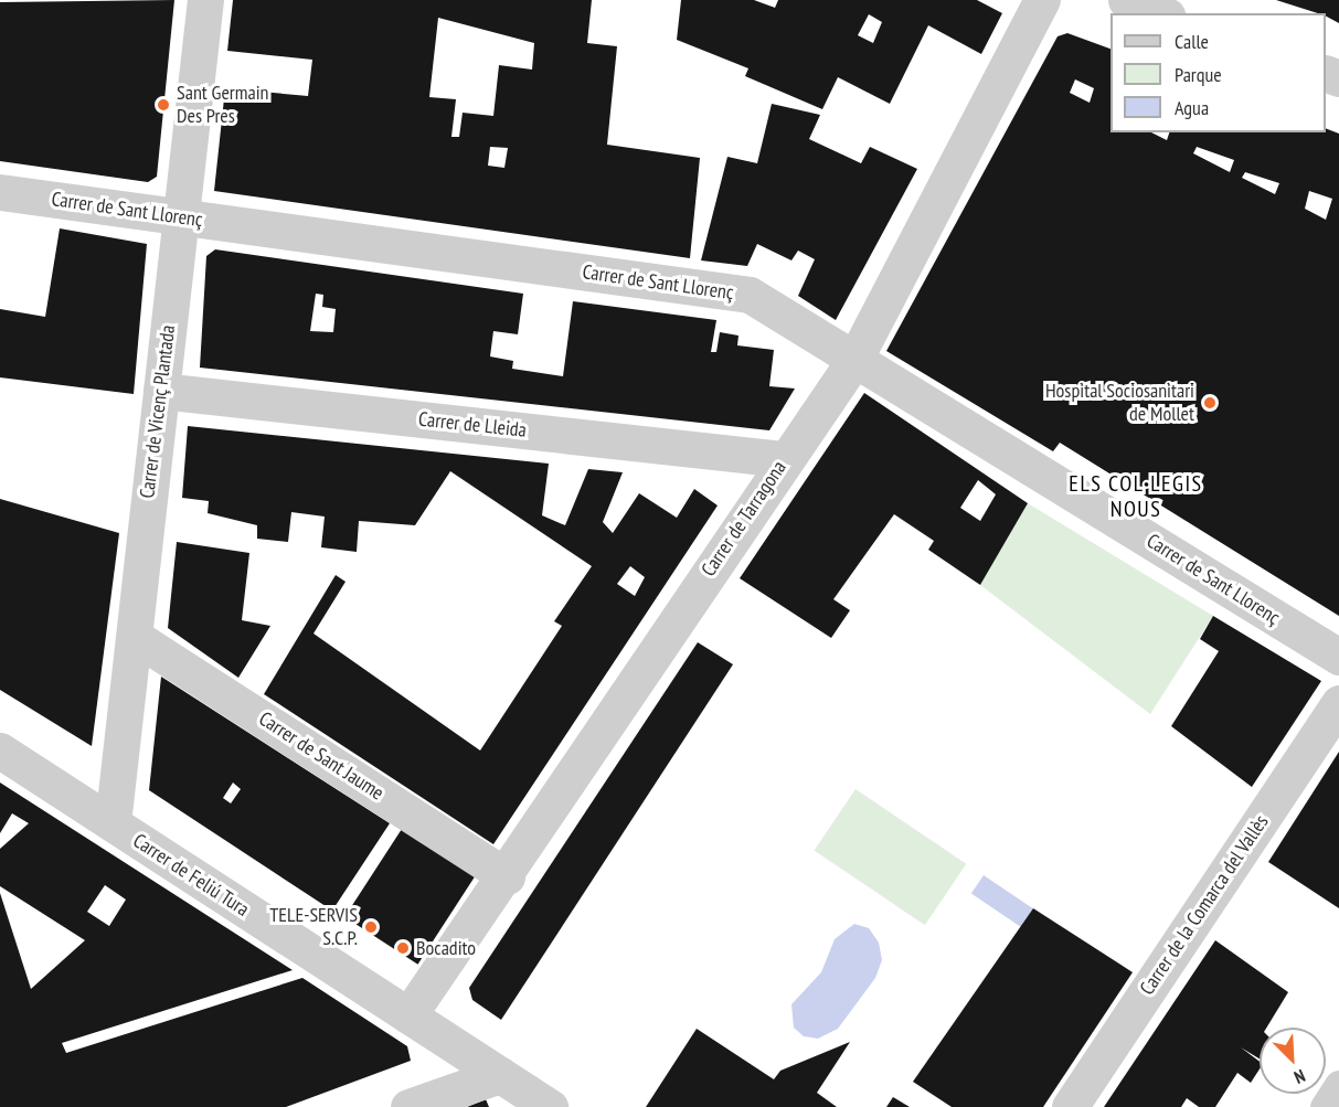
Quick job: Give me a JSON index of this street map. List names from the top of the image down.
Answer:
{
  "streets": {
    "street": [
      "Carrer de Sant Llorenç",
      "Carrer de Vicenç Plantada",
      "Carrer de Lleida",
      "Carrer de Tarragona",
      "Carrer de Sant Jaume",
      "Carrer de Feliú Tura",
      "Carrer de la Comarca del Vallès"
    ]
  },
  "crossings": [
    ["Carrer de Sant Llorenç", "Carrer de Vicenç Plantada"],
    ["Carrer de Sant Llorenç", "Carrer de Tarragona"],
    ["Carrer de Vicenç Plantada", "Carrer de Lleida"],
    ["Carrer de Vicenç Plantada", "Carrer de Sant Jaume"],
    ["Carrer de Vicenç Plantada", "Carrer de Feliú Tura"],
    ["Carrer de Lleida", "Carrer de Tarragona"],
    ["Carrer de Tarragona", "Carrer de Sant Jaume"],
    ["Carrer de Tarragona", "Carrer de Feliú Tura"]
  ],
  "districts": ["ELS COL·LEGIS NOUS"],
  "places": [
    "Sant Germain Des Pres",
    "Hospital Sociosanitari de Mollet",
    "TELE-SERVIS S.C.P.",
    "Bocadito"
  ],
  "legend": ["Calle", "Parque", "Agua"],
  "north": "bottom right"
}
